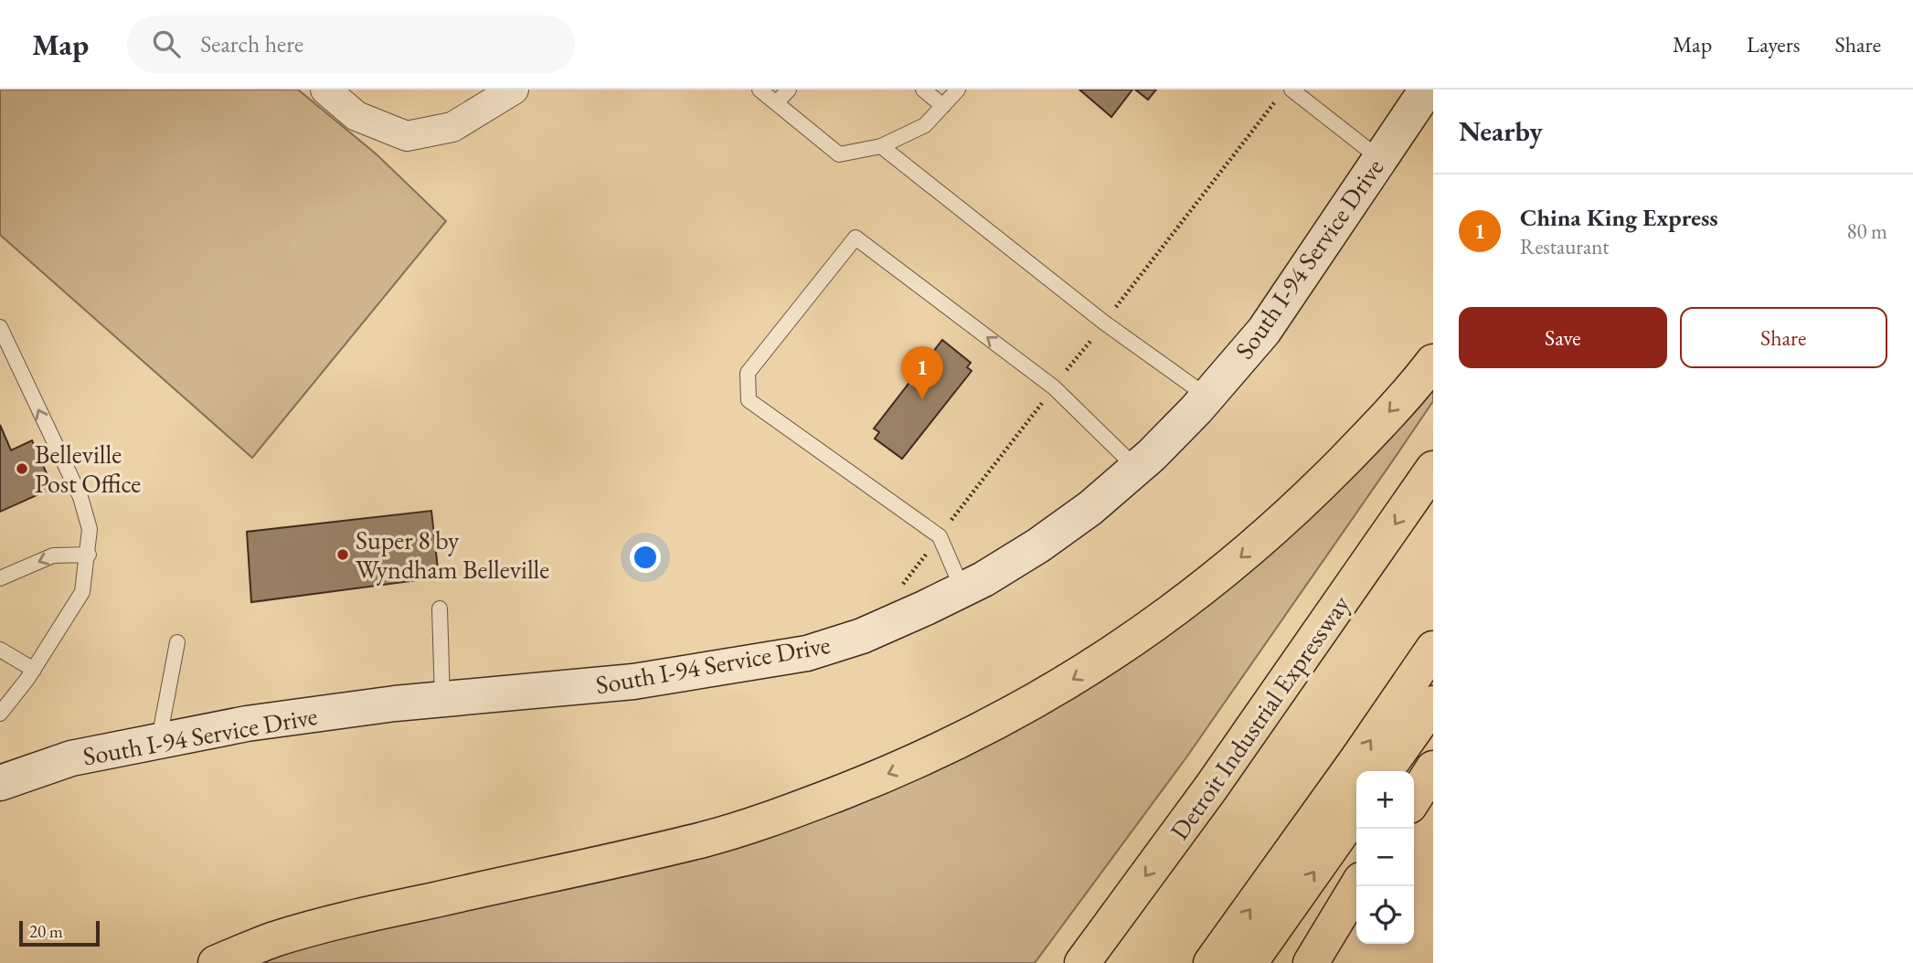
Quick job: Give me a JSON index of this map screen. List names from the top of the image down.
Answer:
{
  "streets": {
    "highway": ["Detroit Industrial Expressway"],
    "street": ["South I-94 Service Drive"]
  },
  "places": ["Belleville Post Office", "Super 8 by Wyndham Belleville"],
  "scale_bar": "20 m",
  "page": {
    "header": "Map",
    "search": "Search here",
    "nav": ["Map", "Layers", "Share"],
    "heading": "Nearby",
    "list": [
      {
        "mark": "1",
        "name": "China King Express",
        "note": "Restaurant",
        "value": "80 m"
      }
    ],
    "buttons": ["Save", "Share"],
    "pins": "1",
    "map_buttons": ["+", "−"],
    "scale": "20 m"
  }
}
